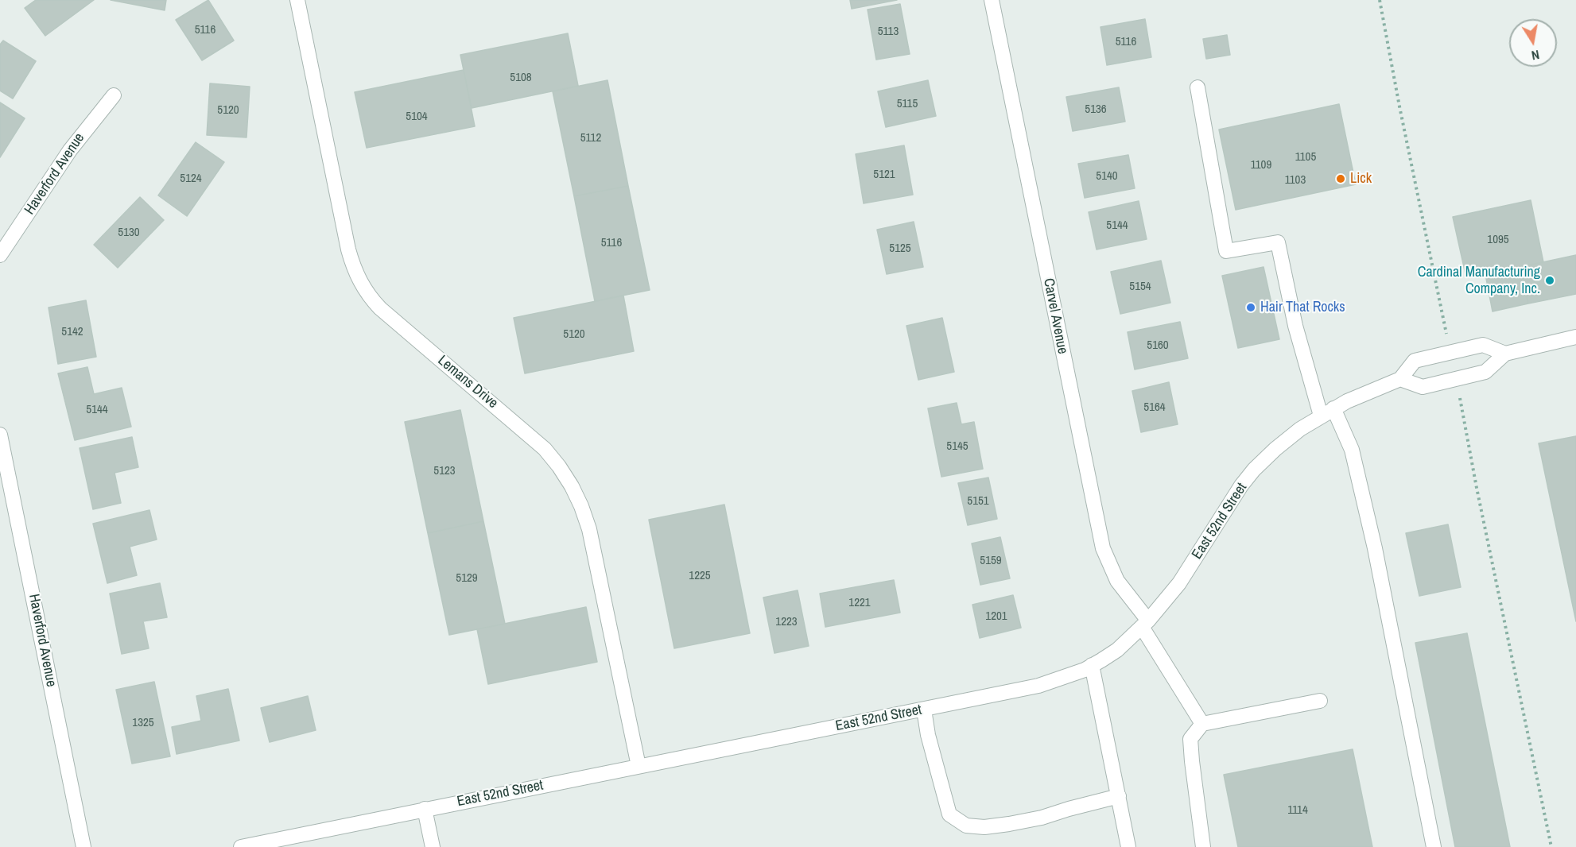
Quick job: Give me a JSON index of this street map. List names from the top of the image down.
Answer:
{
  "streets": {
    "street": [
      "Haverford Avenue",
      "Carvel Avenue",
      "Lemans Drive",
      "East 52nd Street"
    ]
  },
  "crossings": [
    ["Carvel Avenue", "East 52nd Street"],
    ["Lemans Drive", "East 52nd Street"]
  ],
  "places": ["Lick", "Cardinal Manufacturing Company, Inc.", "Hair That Rocks"],
  "house_numbers": [
    "5116",
    "5113",
    "5116",
    "5108",
    "5115",
    "5136",
    "5120",
    "5104",
    "5112",
    "1105",
    "1109",
    "5121",
    "5140",
    "5124",
    "1103",
    "5144",
    "5130",
    "1095",
    "5116",
    "5125",
    "5154",
    "5142",
    "5120",
    "5160",
    "5164",
    "5144",
    "5145",
    "5123",
    "5151",
    "5159",
    "1225",
    "5129",
    "1221",
    "1201",
    "1223",
    "1325",
    "1114"
  ],
  "north": "bottom"
}
